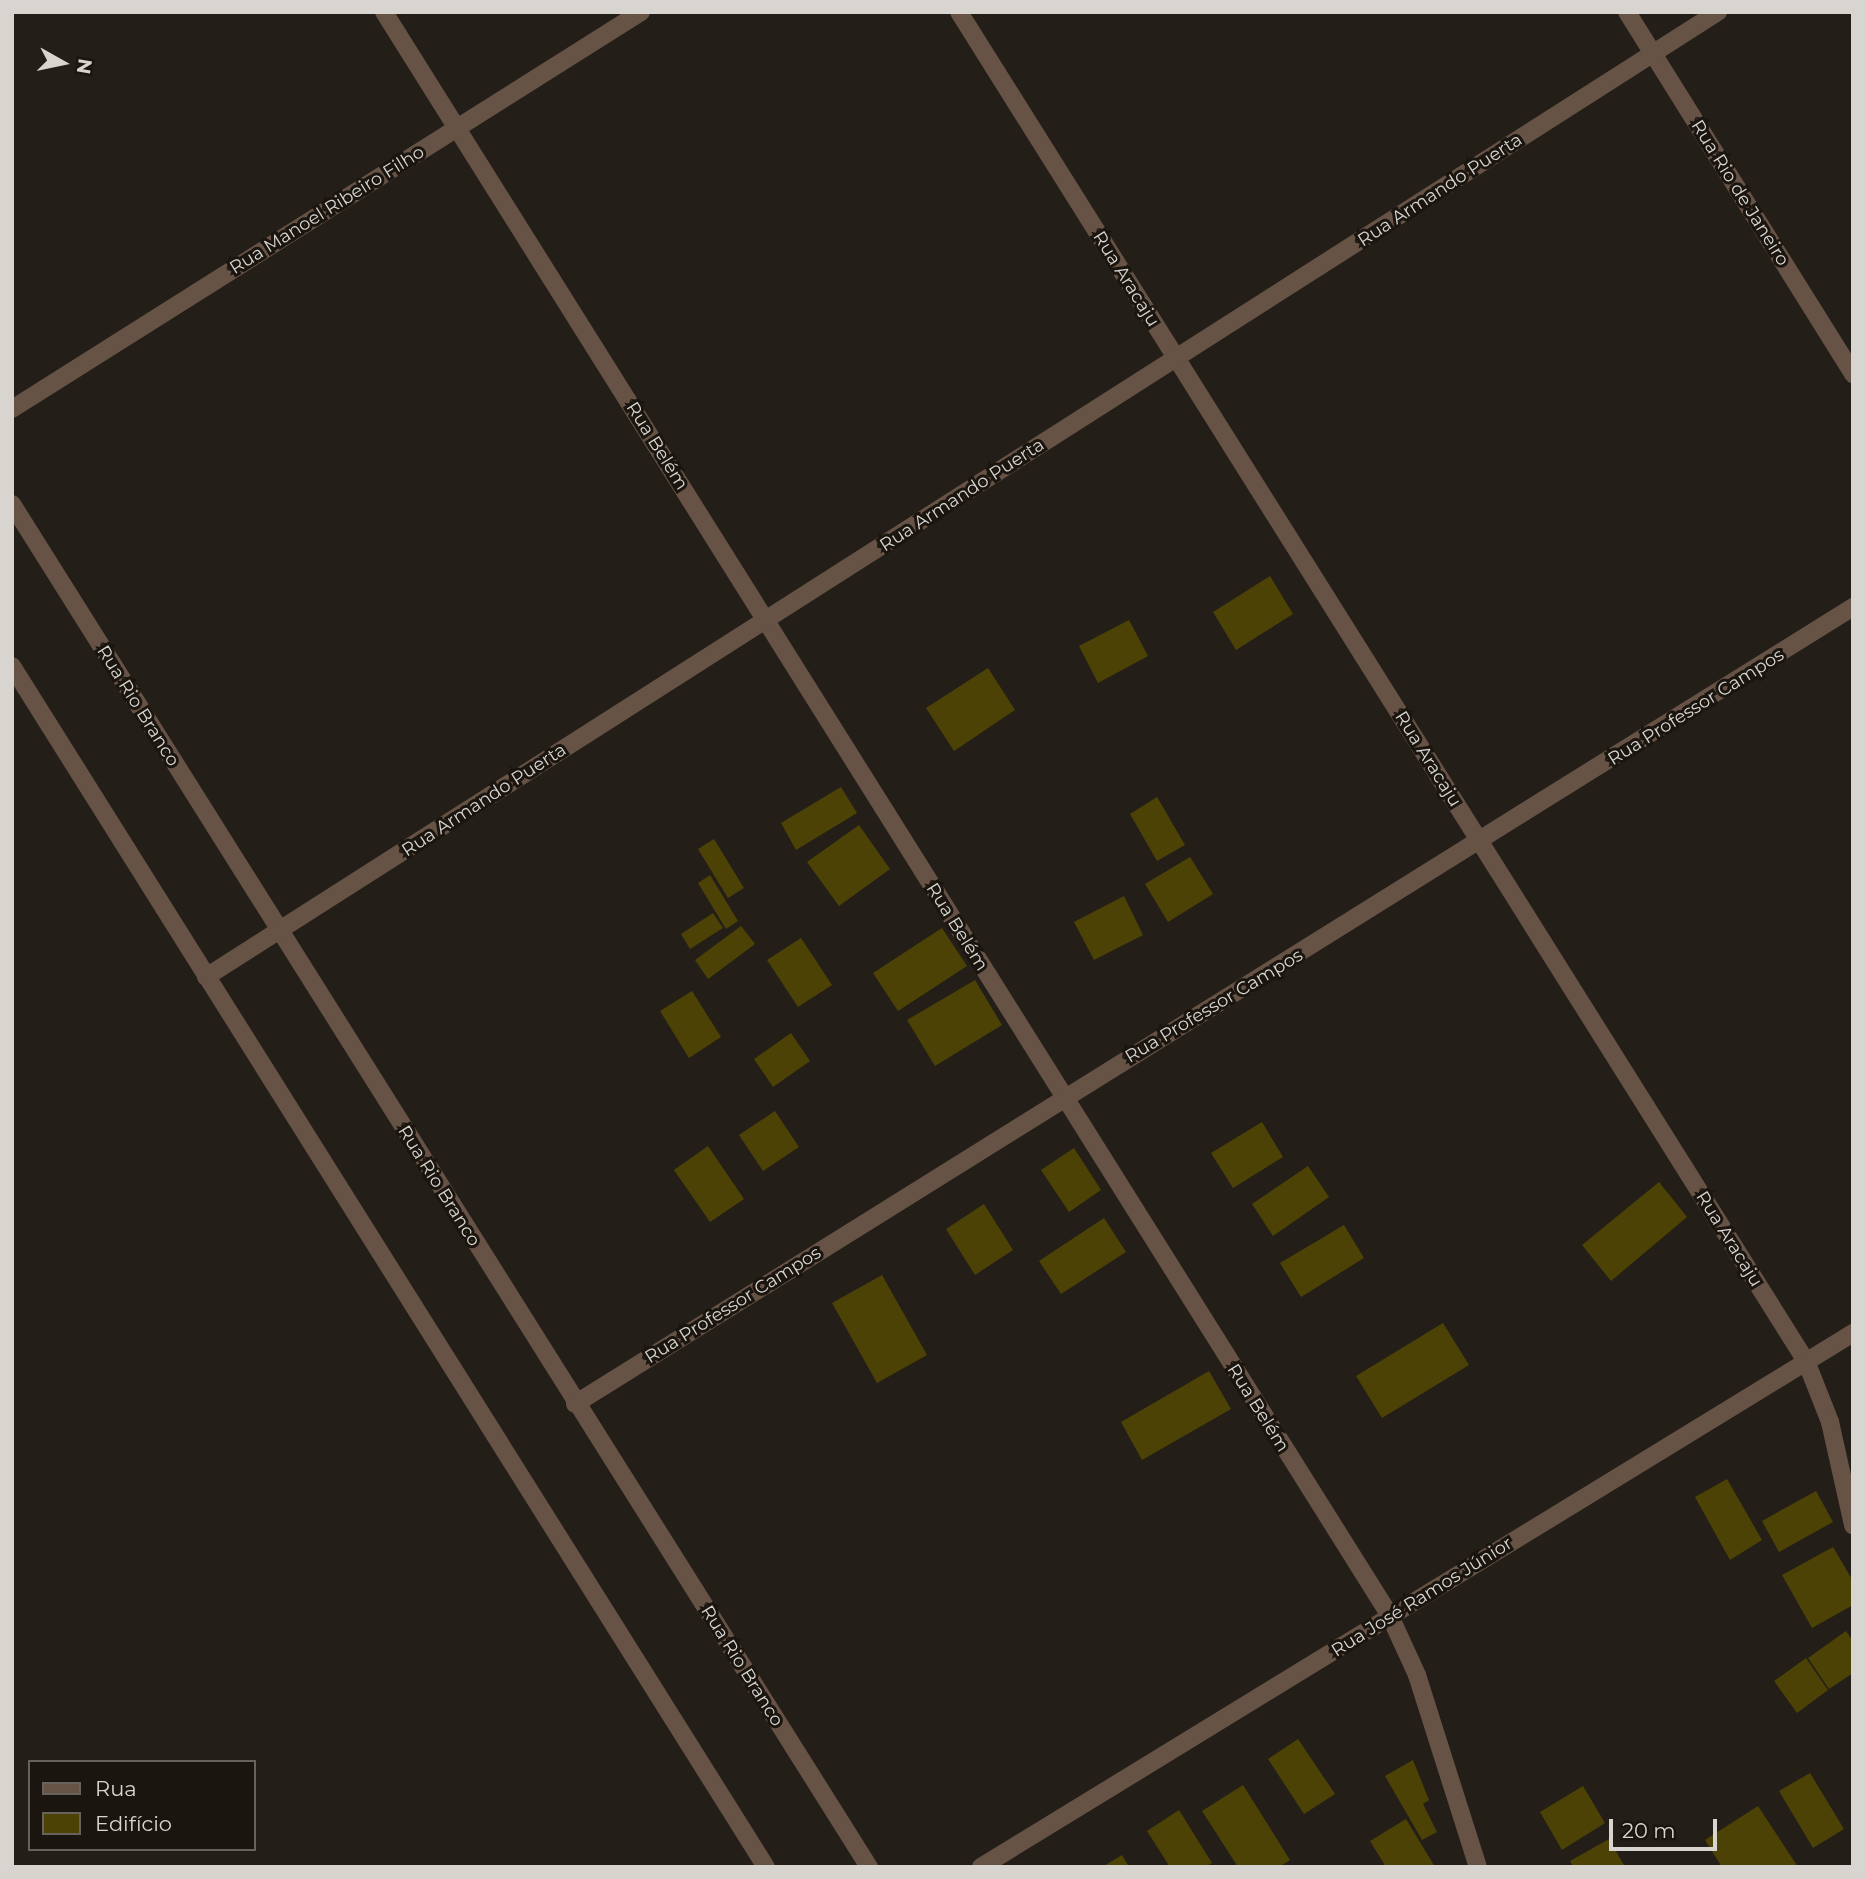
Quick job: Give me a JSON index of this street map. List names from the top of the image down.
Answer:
{
  "streets": {
    "street": [
      "Rua Armando Puerta",
      "Rua Rio de Janeiro",
      "Rua Manoel Ribeiro Filho",
      "Rua Aracaju",
      "Rua Belém",
      "Rua Rio Branco",
      "Rua Professor Campos",
      "Rua José Ramos Júnior"
    ]
  },
  "crossings": [
    ["Rua Armando Puerta", "Rua Rio de Janeiro"],
    ["Rua Armando Puerta", "Rua Aracaju"],
    ["Rua Armando Puerta", "Rua Belém"],
    ["Rua Armando Puerta", "Rua Rio Branco"],
    ["Rua Manoel Ribeiro Filho", "Rua Belém"],
    ["Rua Aracaju", "Rua Professor Campos"],
    ["Rua Aracaju", "Rua José Ramos Júnior"],
    ["Rua Belém", "Rua Professor Campos"],
    ["Rua Belém", "Rua José Ramos Júnior"],
    ["Rua Rio Branco", "Rua Professor Campos"]
  ],
  "legend": ["Rua", "Edifício"],
  "scale_bar": "20 m",
  "north": "right"
}
